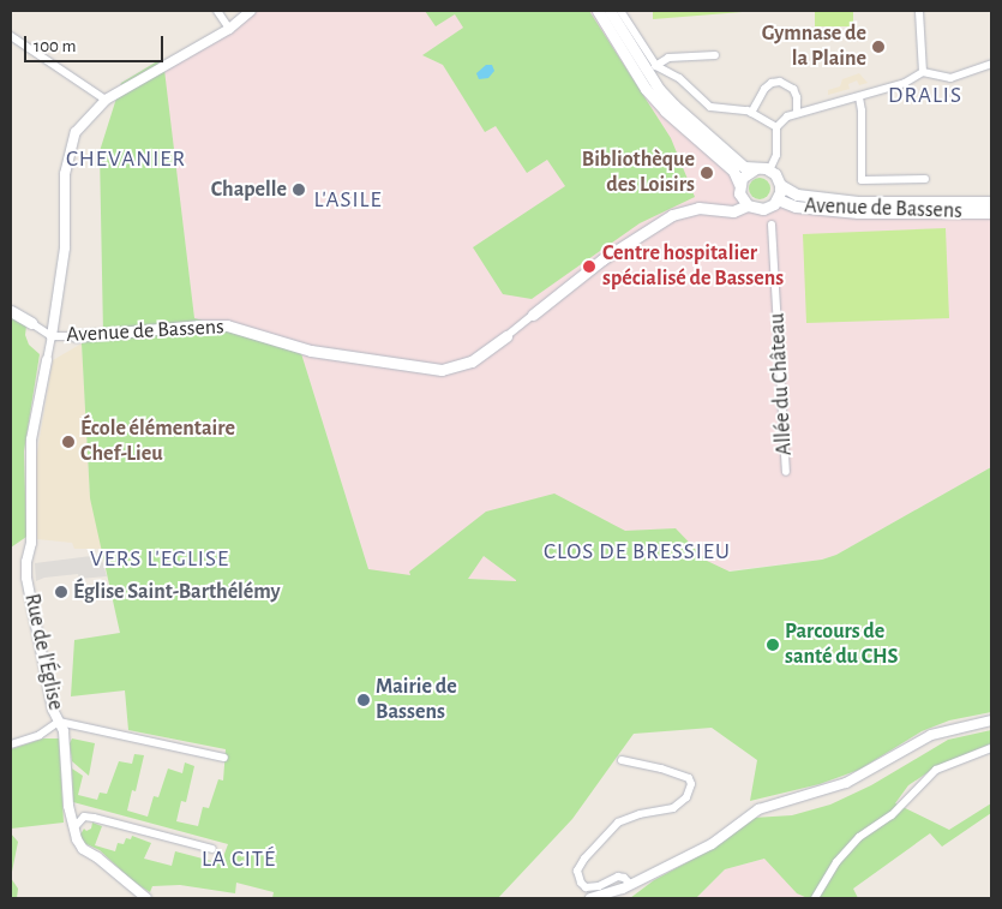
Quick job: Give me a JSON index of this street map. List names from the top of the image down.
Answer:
{
  "streets": {
    "main road": ["Avenue de Bassens"],
    "street": ["Allée du Château", "Rue de l'Église"]
  },
  "crossings": [
    ["Avenue de Bassens", "Rue de l'Église"]
  ],
  "districts": [
    "DRALIS",
    "CHEVANIER",
    "L'ASILE",
    "CLOS DE BRESSIEU",
    "VERS L'EGLISE",
    "LA CITÉ"
  ],
  "places": [
    "Gymnase de la Plaine",
    "Bibliothèque des Loisirs",
    "Chapelle",
    "Centre hospitalier spécialisé de Bassens",
    "École élémentaire Chef-Lieu",
    "Église Saint-Barthélémy",
    "Parcours de santé du CHS",
    "Mairie de Bassens"
  ],
  "scale_bar": "100 m"
}
